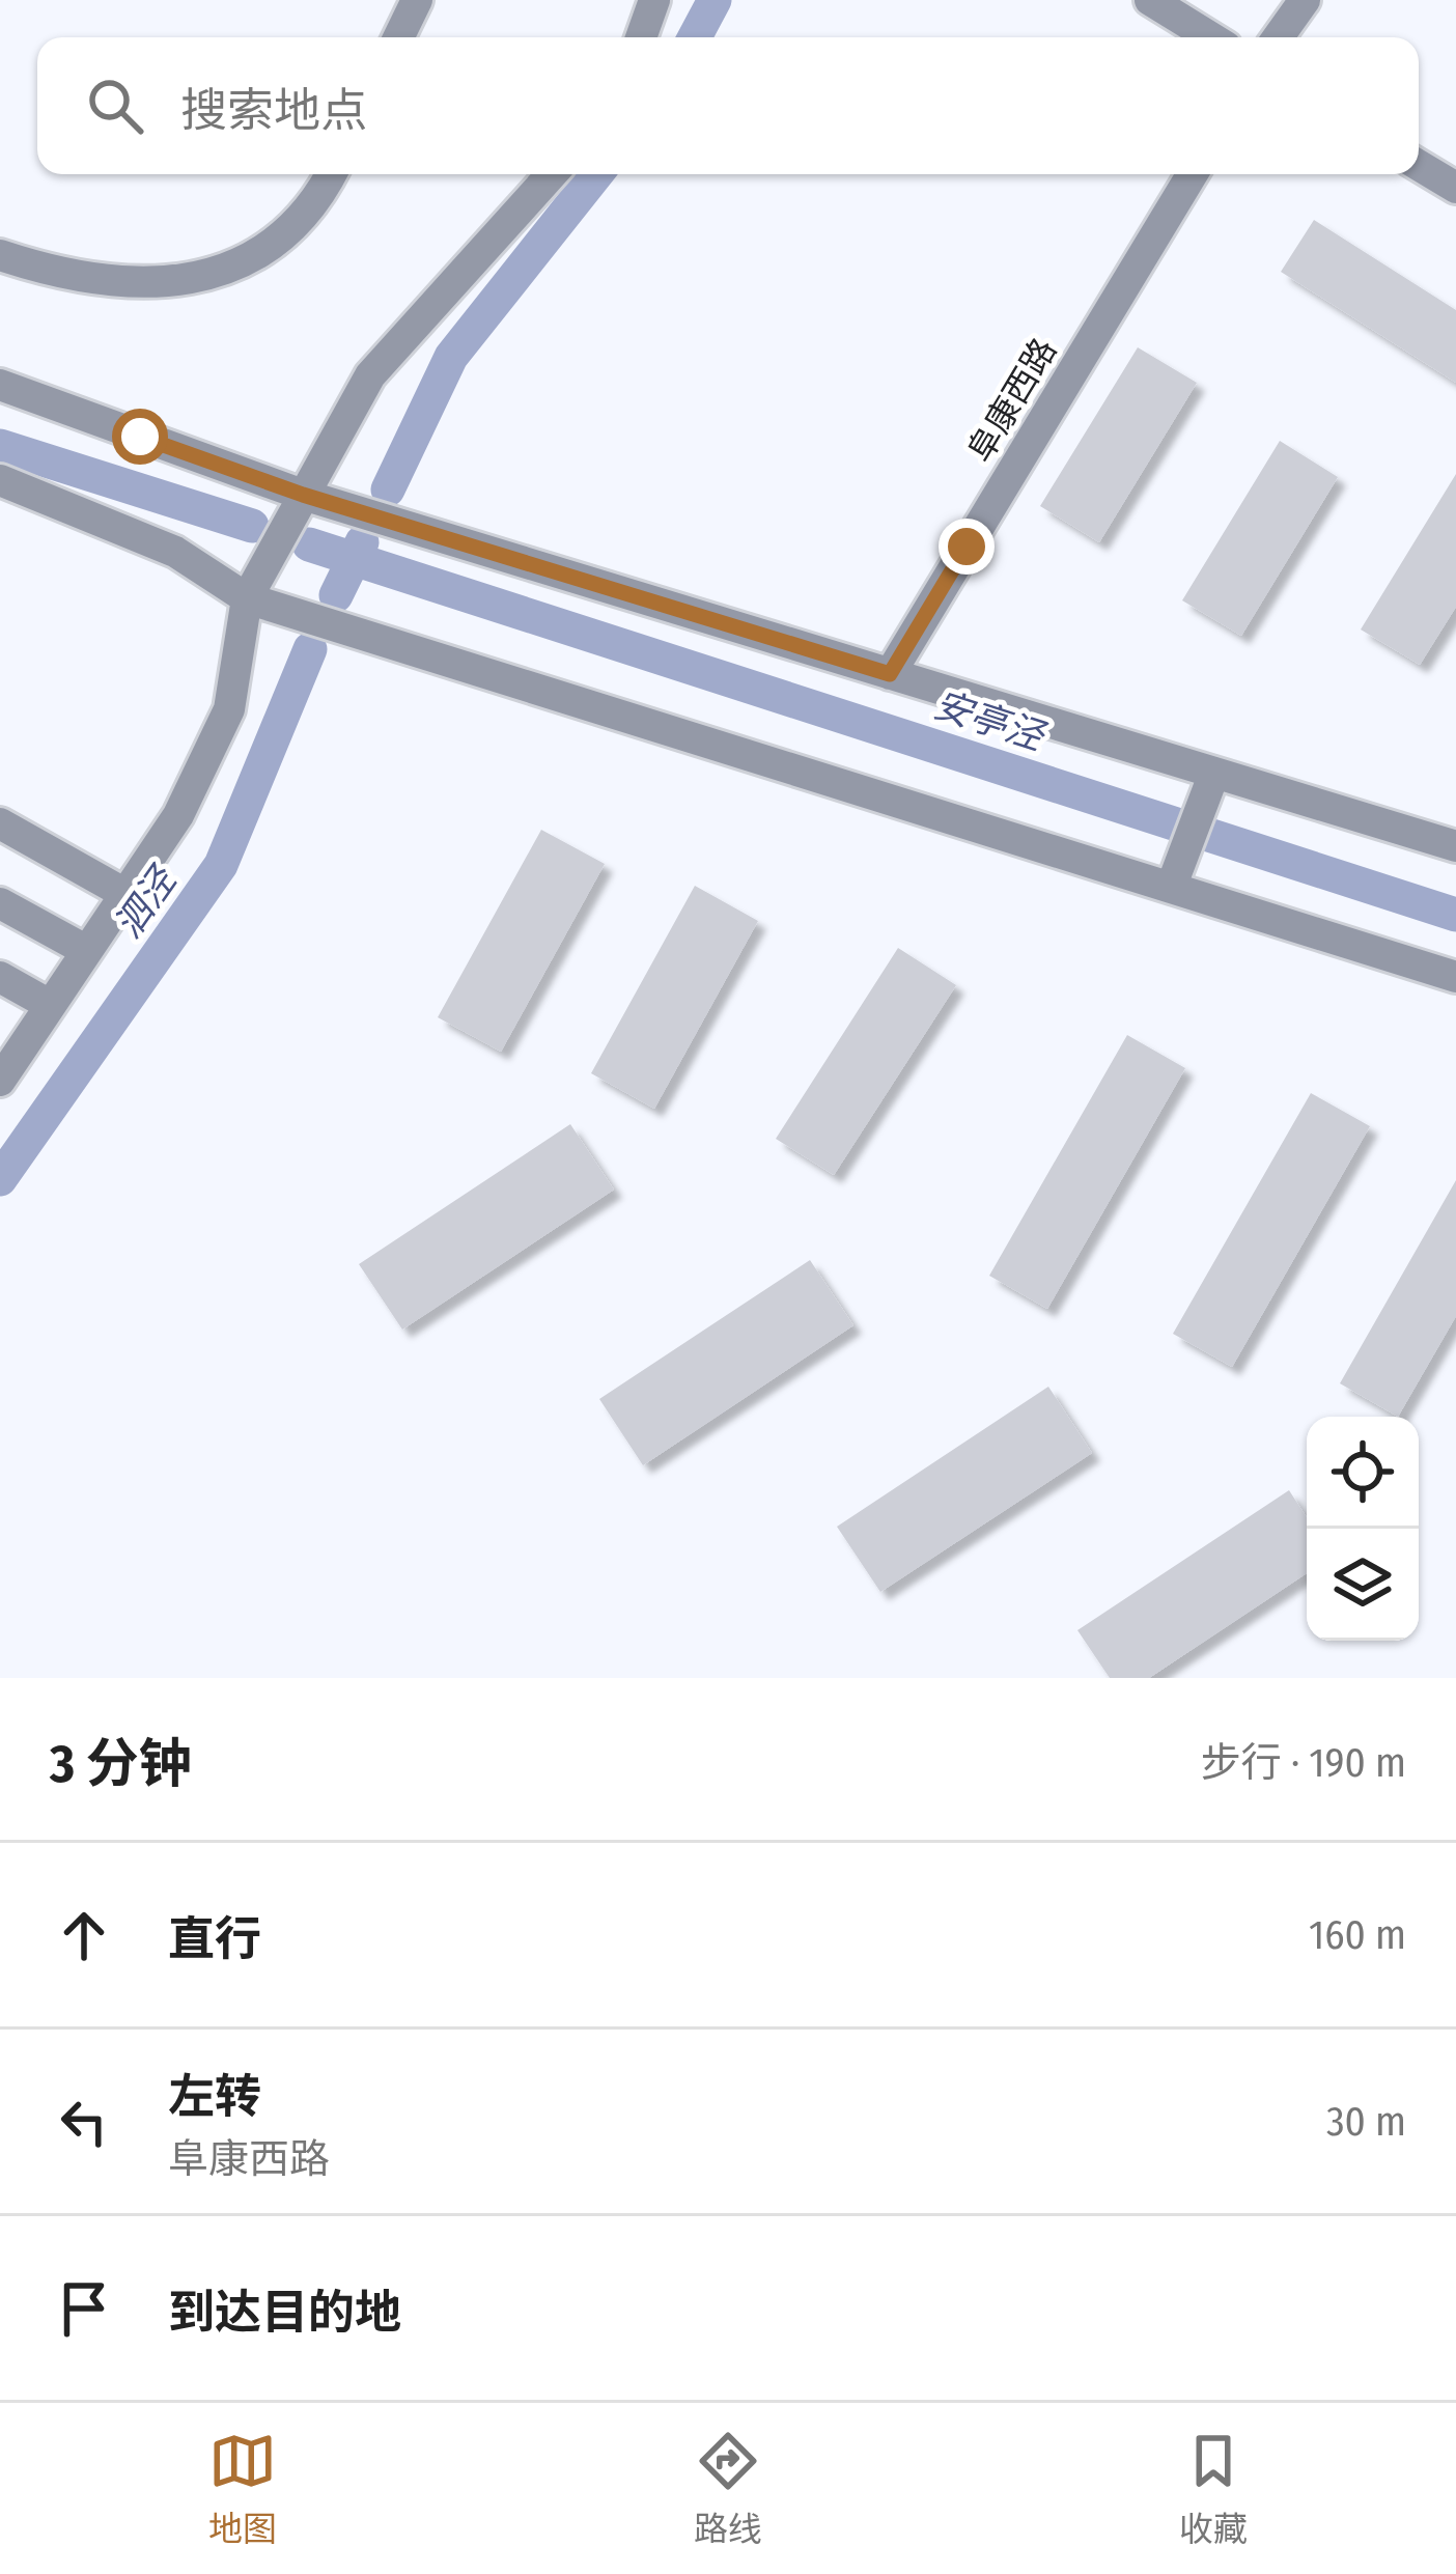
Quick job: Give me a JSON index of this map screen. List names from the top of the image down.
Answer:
{
  "streets": {
    "street": ["阜康西路"]
  },
  "water": ["安亭泾", "泗泾"],
  "page": {
    "search": "搜索地点",
    "heading": ["3 分钟", "步行 · 190 m"],
    "list": [
      ["直行", "160 m"],
      ["左转", "阜康西路", "30 m"],
      "到达目的地"
    ],
    "nav": ["地图", "路线", "收藏"]
  }
}
